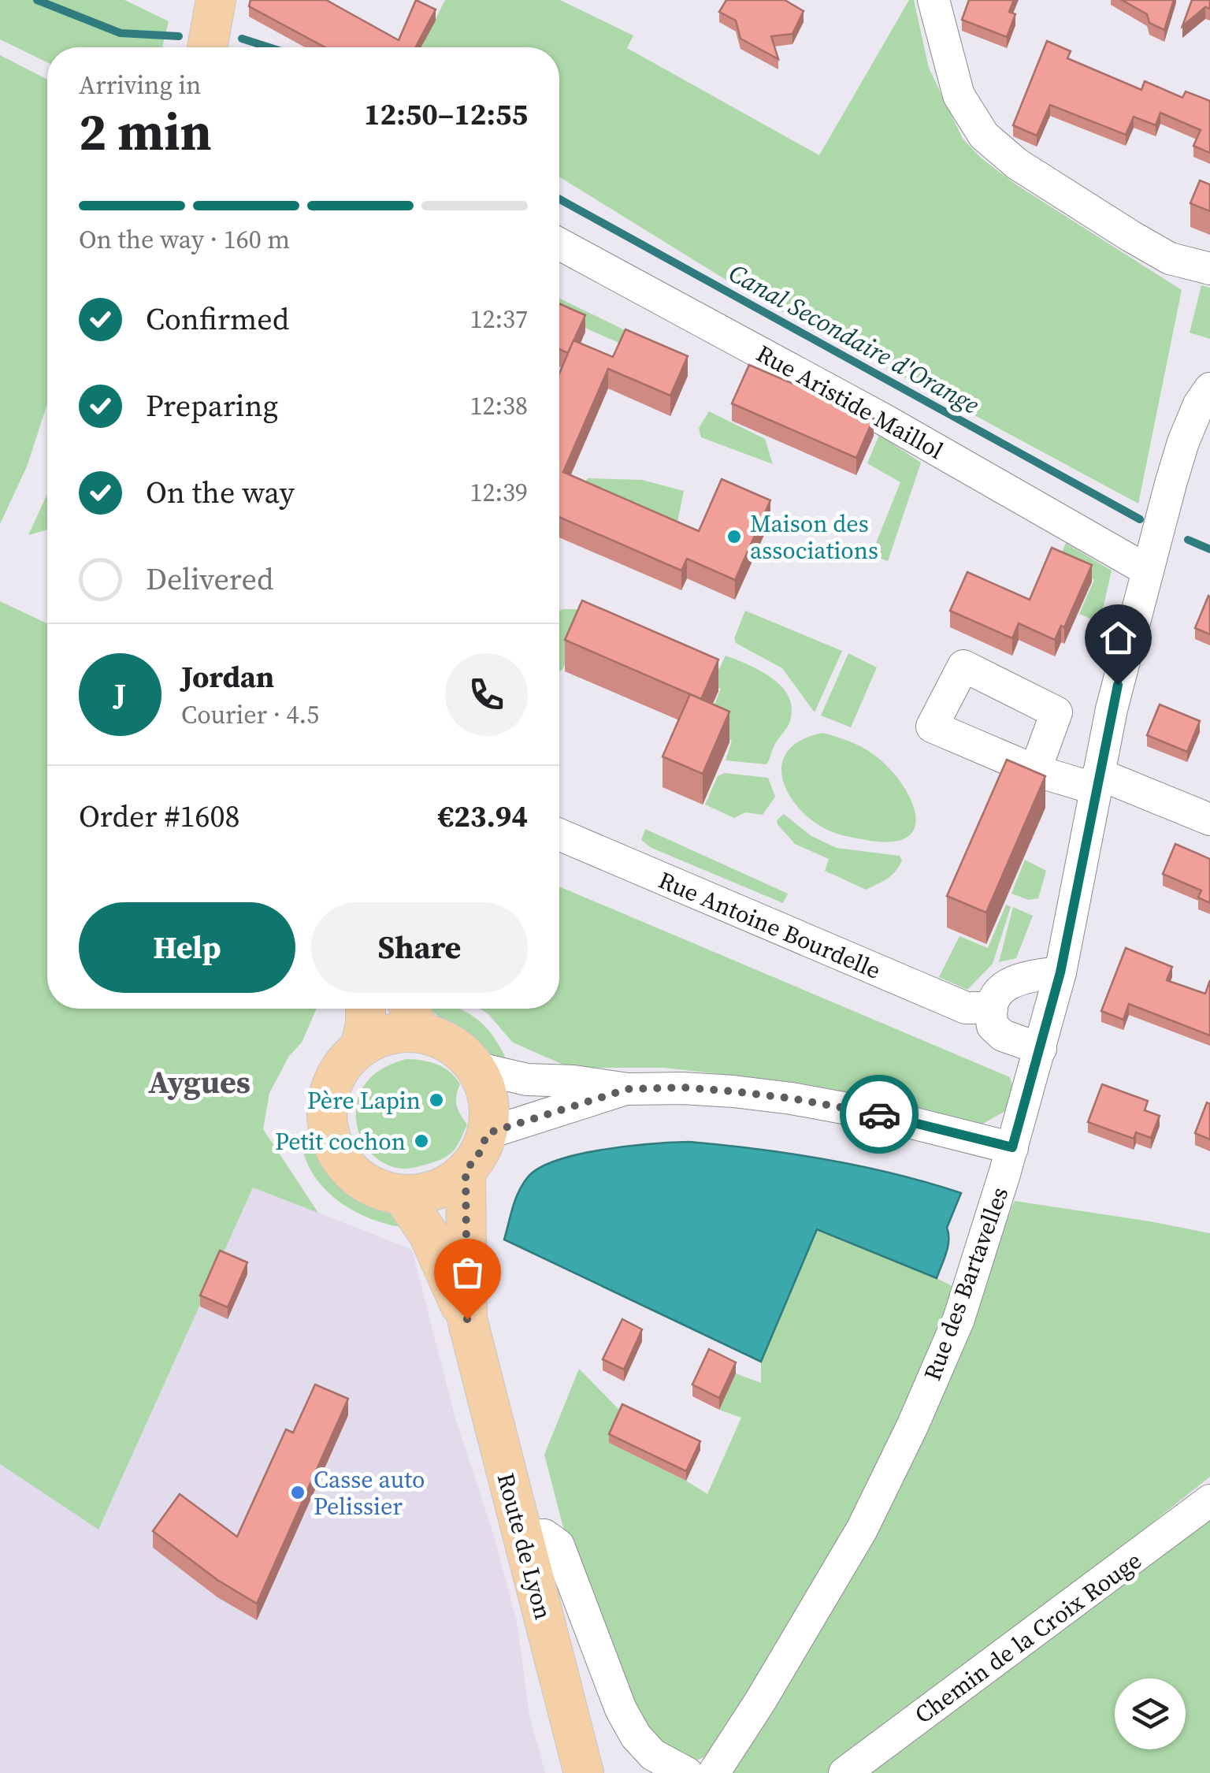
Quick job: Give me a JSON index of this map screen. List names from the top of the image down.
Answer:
{
  "streets": {
    "main road": ["Route de Lyon"],
    "street": [
      "Rue Aristide Maillol",
      "Rue Antoine Bourdelle",
      "Rue des Bartavelles",
      "Chemin de la Croix Rouge"
    ]
  },
  "crossings": [
    ["Rue Aristide Maillol", "Rue des Bartavelles"]
  ],
  "districts": ["Aygues"],
  "water": ["Canal Secondaire d'Orange"],
  "places": [
    "Maison des associations",
    "Père Lapin",
    "Petit cochon",
    "Casse auto Pelissier"
  ],
  "page": {
    "heading": ["2 min", "Arriving in", "12:50–12:55"],
    "panel": [
      "Jordan",
      "Courier · 4.5",
      "Order #1608",
      "€23.94"
    ],
    "bar": "On the way · 160 m",
    "list": [
      ["Confirmed", "12:37"],
      ["Preparing", "12:38"],
      ["On the way", "12:39"],
      "Delivered"
    ],
    "round": "J",
    "buttons": ["Help", "Share"]
  }
}
